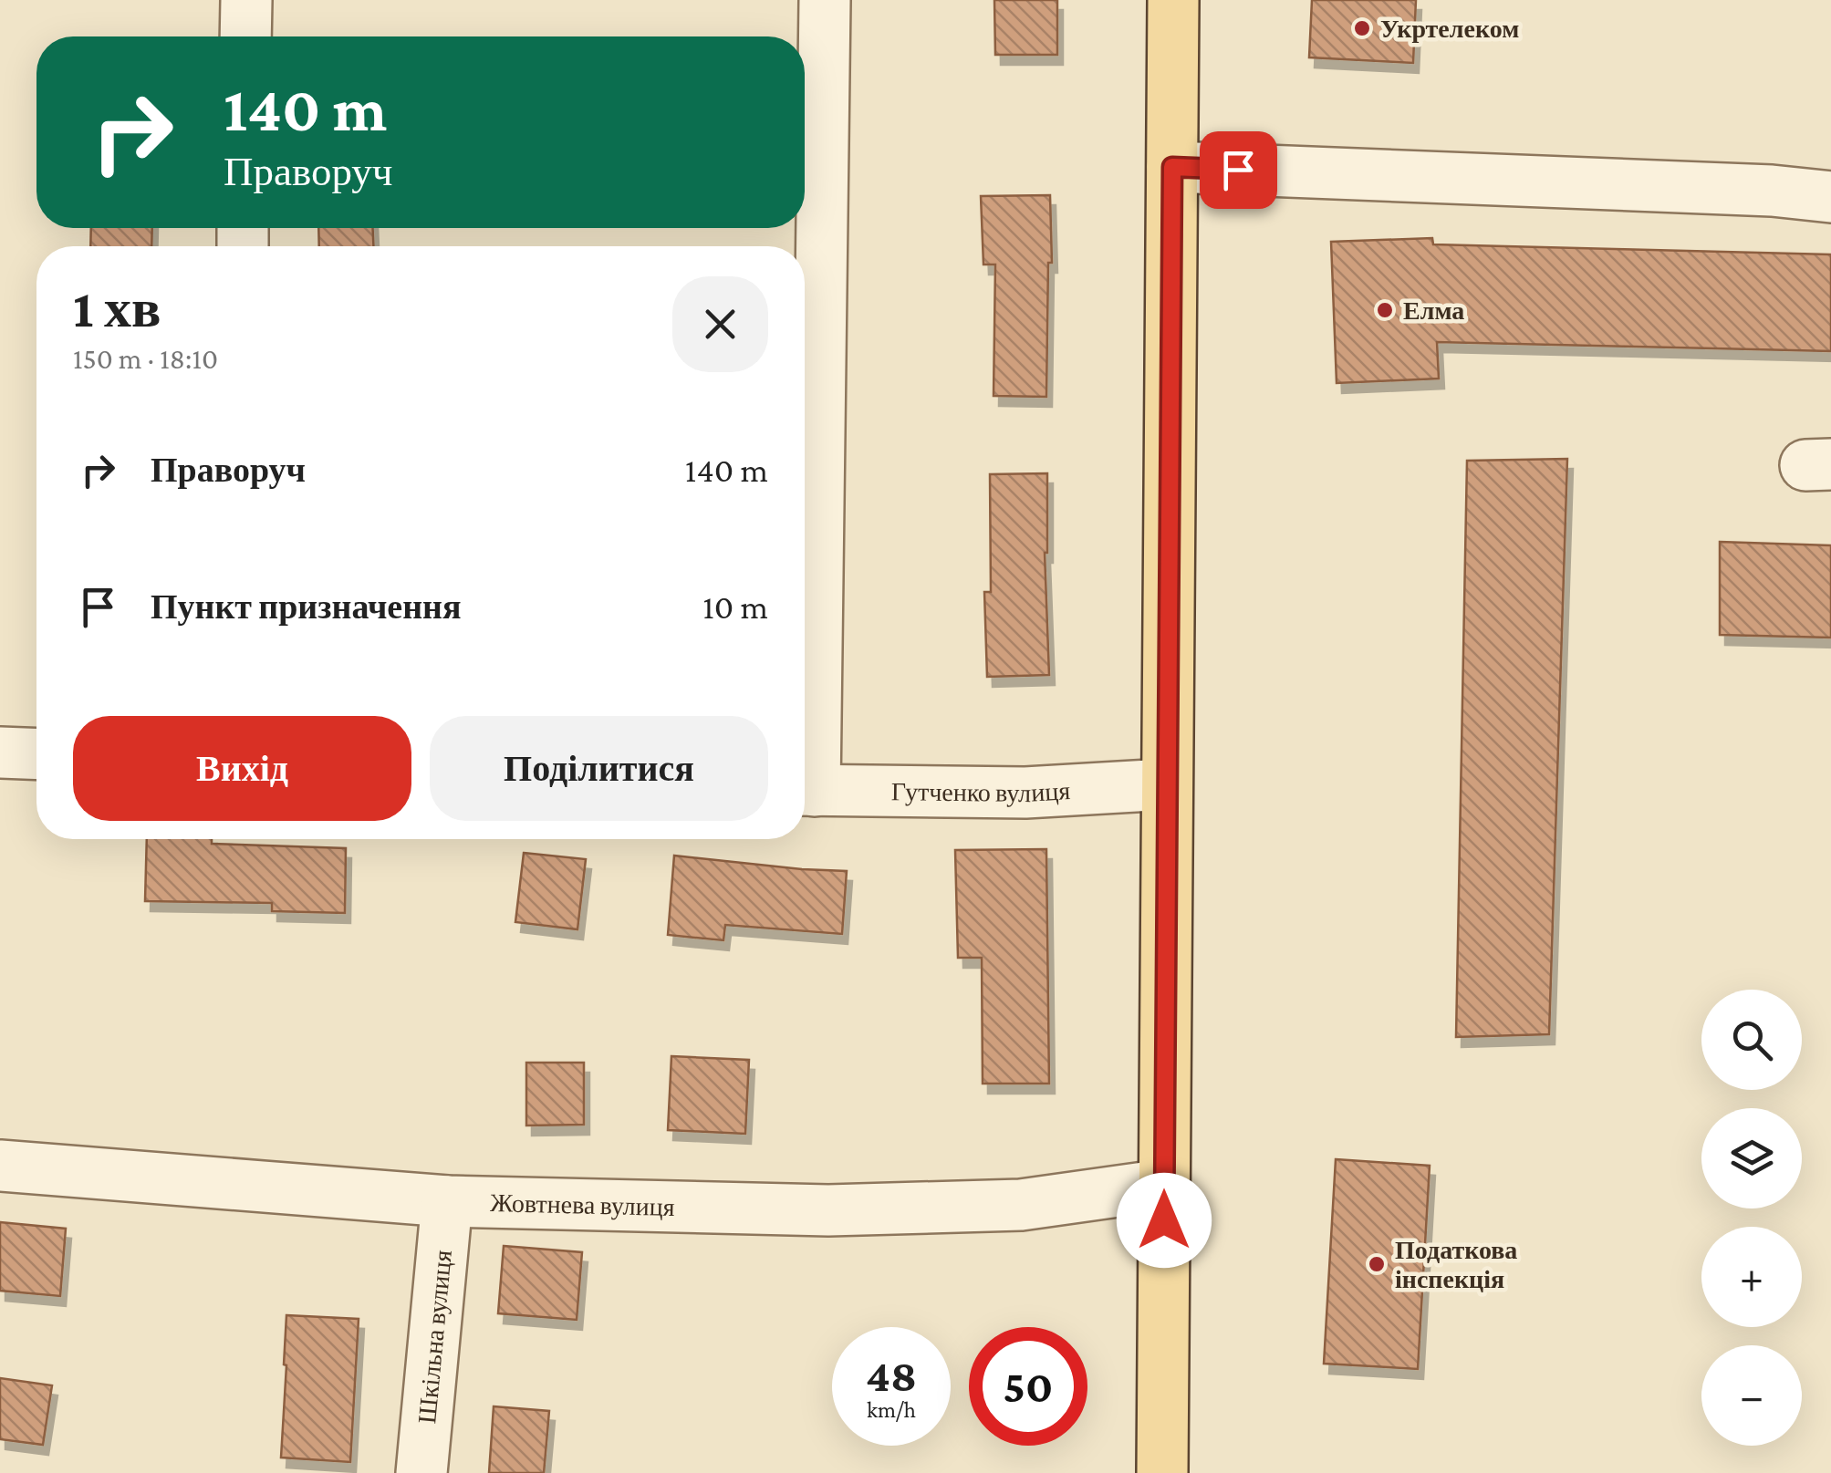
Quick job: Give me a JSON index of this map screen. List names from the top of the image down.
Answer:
{
  "streets": {
    "street": ["Гутченко вулиця", "Жовтнева вулиця", "Шкільна вулиця"]
  },
  "crossings": [
    ["Жовтнева вулиця", "Шкільна вулиця"]
  ],
  "places": ["Укртелеком", "Елма", "Податкова інспекція"],
  "page": {
    "turn": ["140 m", "Праворуч"],
    "heading": ["1 хв", "150 m · 18:10"],
    "list": [
      {
        "name": "Праворуч",
        "value": "140 m"
      },
      {
        "name": "Пункт призначення",
        "value": "10 m"
      }
    ],
    "buttons": ["Вихід", "Поділитися"],
    "map_buttons": ["+", "−"],
    "speed": "48 km/h",
    "limit": "50"
  }
}
